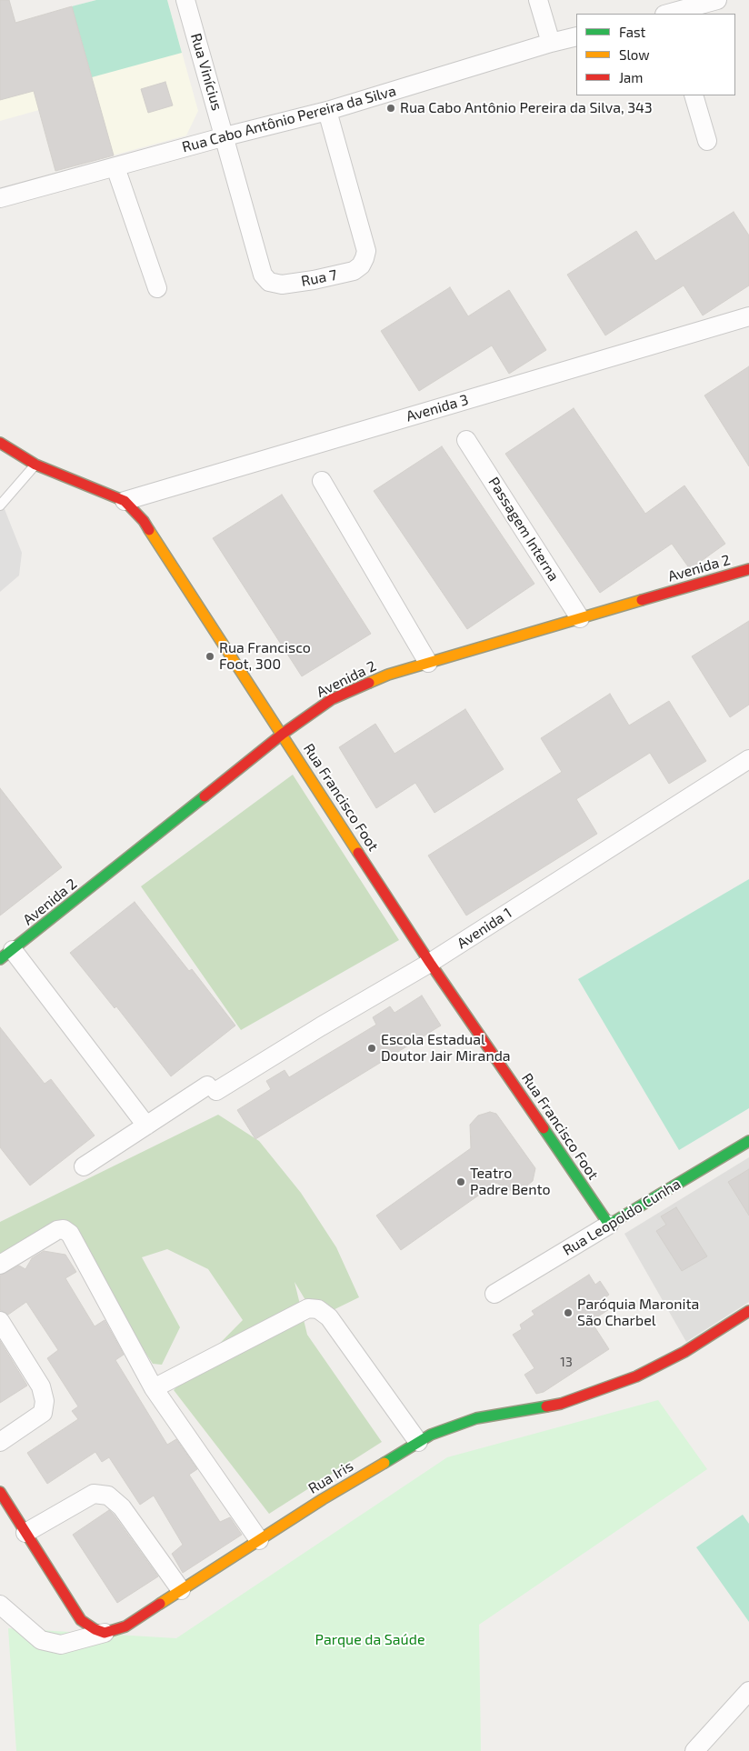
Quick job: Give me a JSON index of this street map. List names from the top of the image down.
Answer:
{
  "streets": {
    "street": [
      "Rua Vinícius",
      "Rua Cabo Antônio Pereira da Silva",
      "Rua 7",
      "Avenida 3",
      "Passagem Interna",
      "Avenida 2",
      "Rua Francisco Foot",
      "Avenida 1",
      "Rua Leopoldo Cunha",
      "Rua Iris"
    ]
  },
  "crossings": [
    ["Rua Vinícius", "Rua Cabo Antônio Pereira da Silva"],
    ["Rua Vinícius", "Rua 7"],
    ["Rua Cabo Antônio Pereira da Silva", "Rua 7"],
    ["Avenida 3", "Rua Francisco Foot"],
    ["Passagem Interna", "Avenida 2"],
    ["Avenida 2", "Rua Francisco Foot"],
    ["Rua Francisco Foot", "Avenida 1"],
    ["Rua Francisco Foot", "Rua Leopoldo Cunha"]
  ],
  "parks": ["Parque da Saúde"],
  "places": [
    "Rua Cabo Antônio Pereira da Silva, 343",
    "Rua Francisco Foot, 300",
    "Escola Estadual Doutor Jair Miranda",
    "Teatro Padre Bento",
    "Paróquia Maronita São Charbel"
  ],
  "house_numbers": ["13"],
  "legend": ["Fast", "Slow", "Jam"]
}
